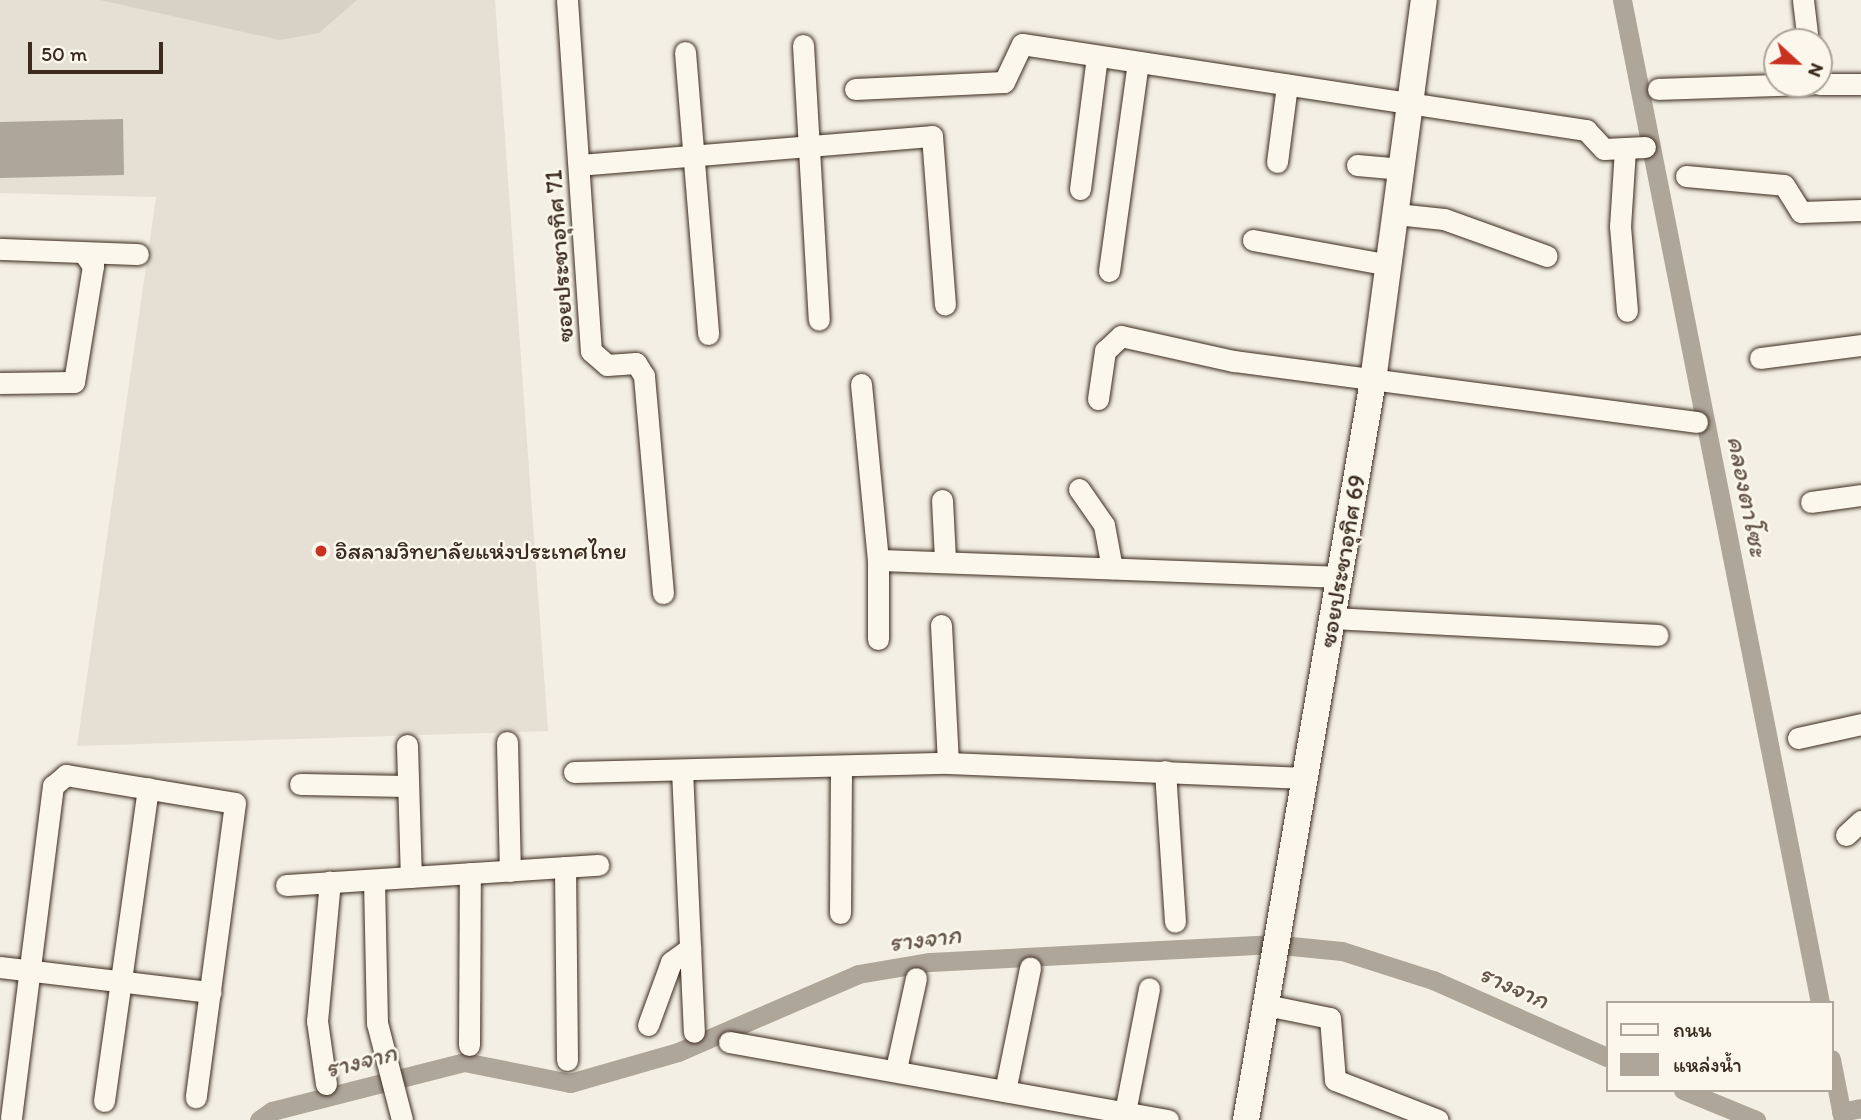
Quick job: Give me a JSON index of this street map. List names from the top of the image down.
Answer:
{
  "streets": {
    "street": ["ซอยประชาอุทิศ 71", "ซอยประชาอุทิศ 69"]
  },
  "water": ["คลองตาโซะ", "รางจาก"],
  "places": ["อิสลามวิทยาลัยแห่งประเทศไทย"],
  "legend": ["ถนน", "แหล่งน้ำ"],
  "scale_bar": "50 m",
  "north": "right"
}
